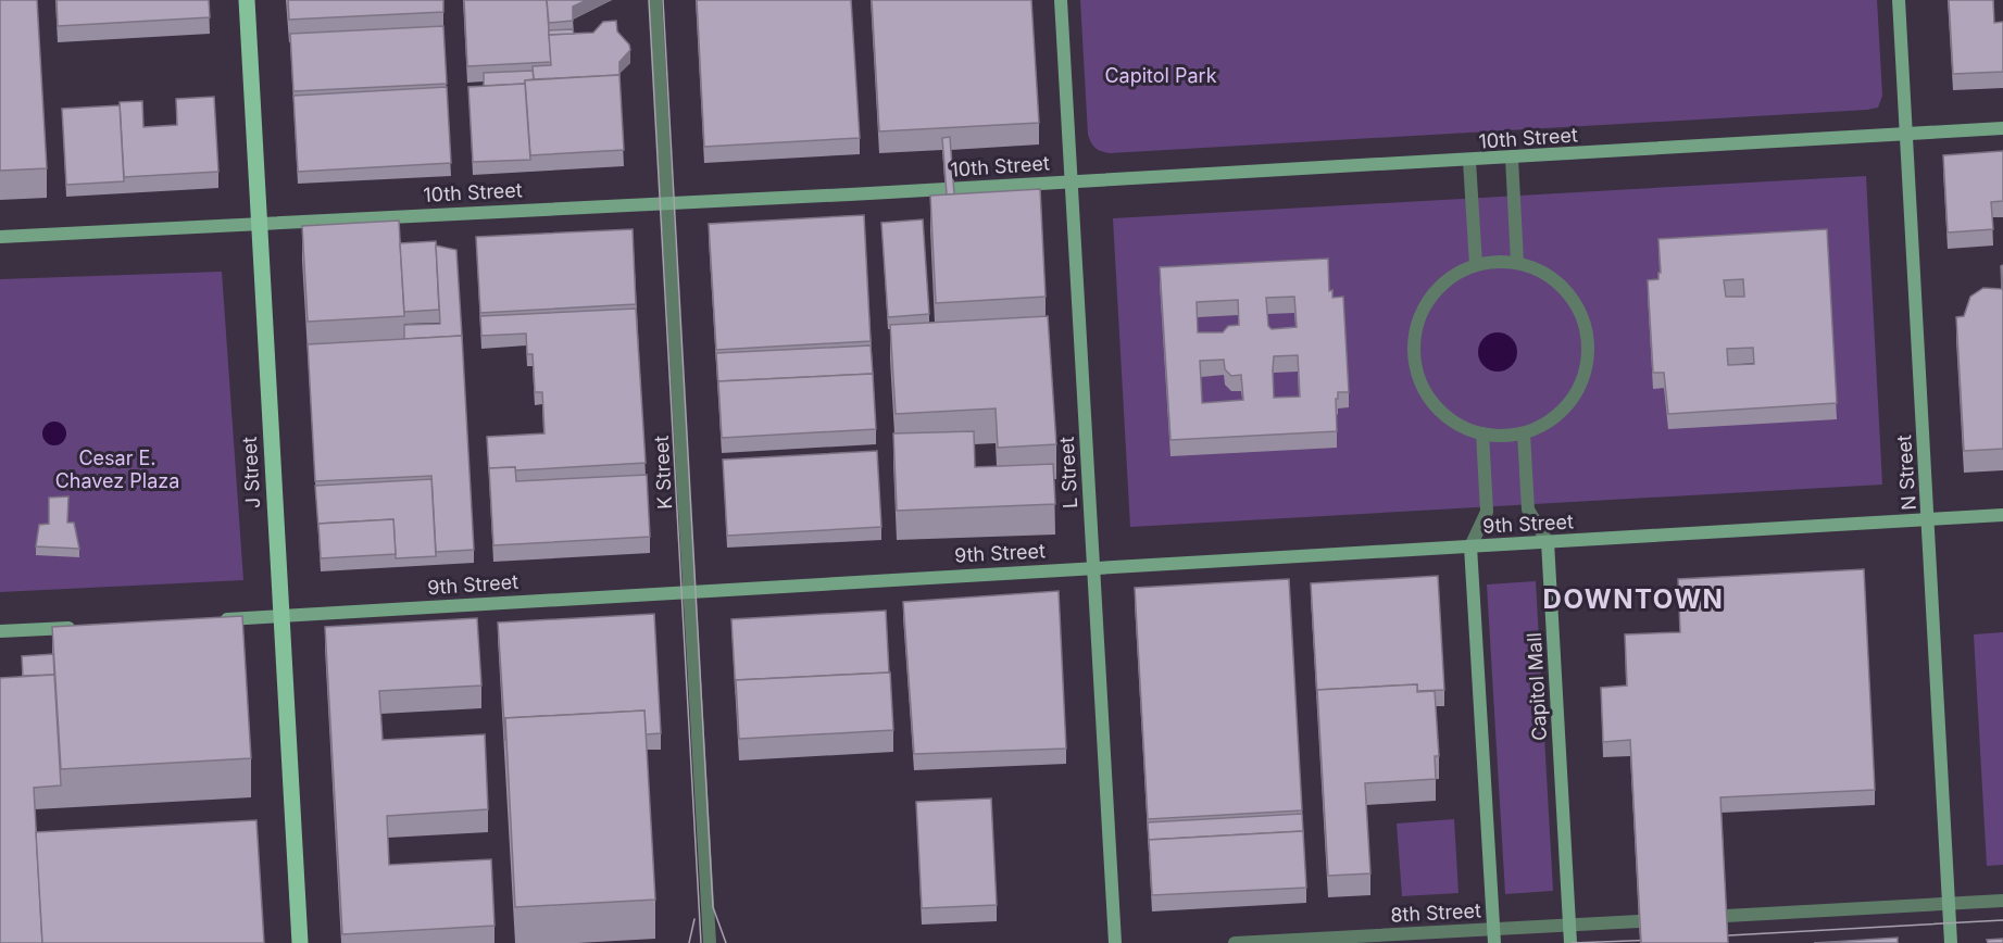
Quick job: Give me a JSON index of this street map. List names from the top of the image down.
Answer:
{
  "streets": {
    "main road": [
      "10th Street",
      "J Street",
      "L Street",
      "N Street",
      "9th Street",
      "Capitol Mall"
    ],
    "street": ["K Street", "8th Street"]
  },
  "crossings": [
    ["10th Street", "J Street"],
    ["10th Street", "K Street"],
    ["10th Street", "L Street"],
    ["10th Street", "N Street"],
    ["J Street", "9th Street"],
    ["K Street", "9th Street"],
    ["L Street", "9th Street"],
    ["N Street", "9th Street"],
    ["9th Street", "Capitol Mall"],
    ["Capitol Mall", "8th Street"]
  ],
  "districts": ["DOWNTOWN"],
  "parks": ["Capitol Park", "Cesar E. Chavez Plaza"]
}
